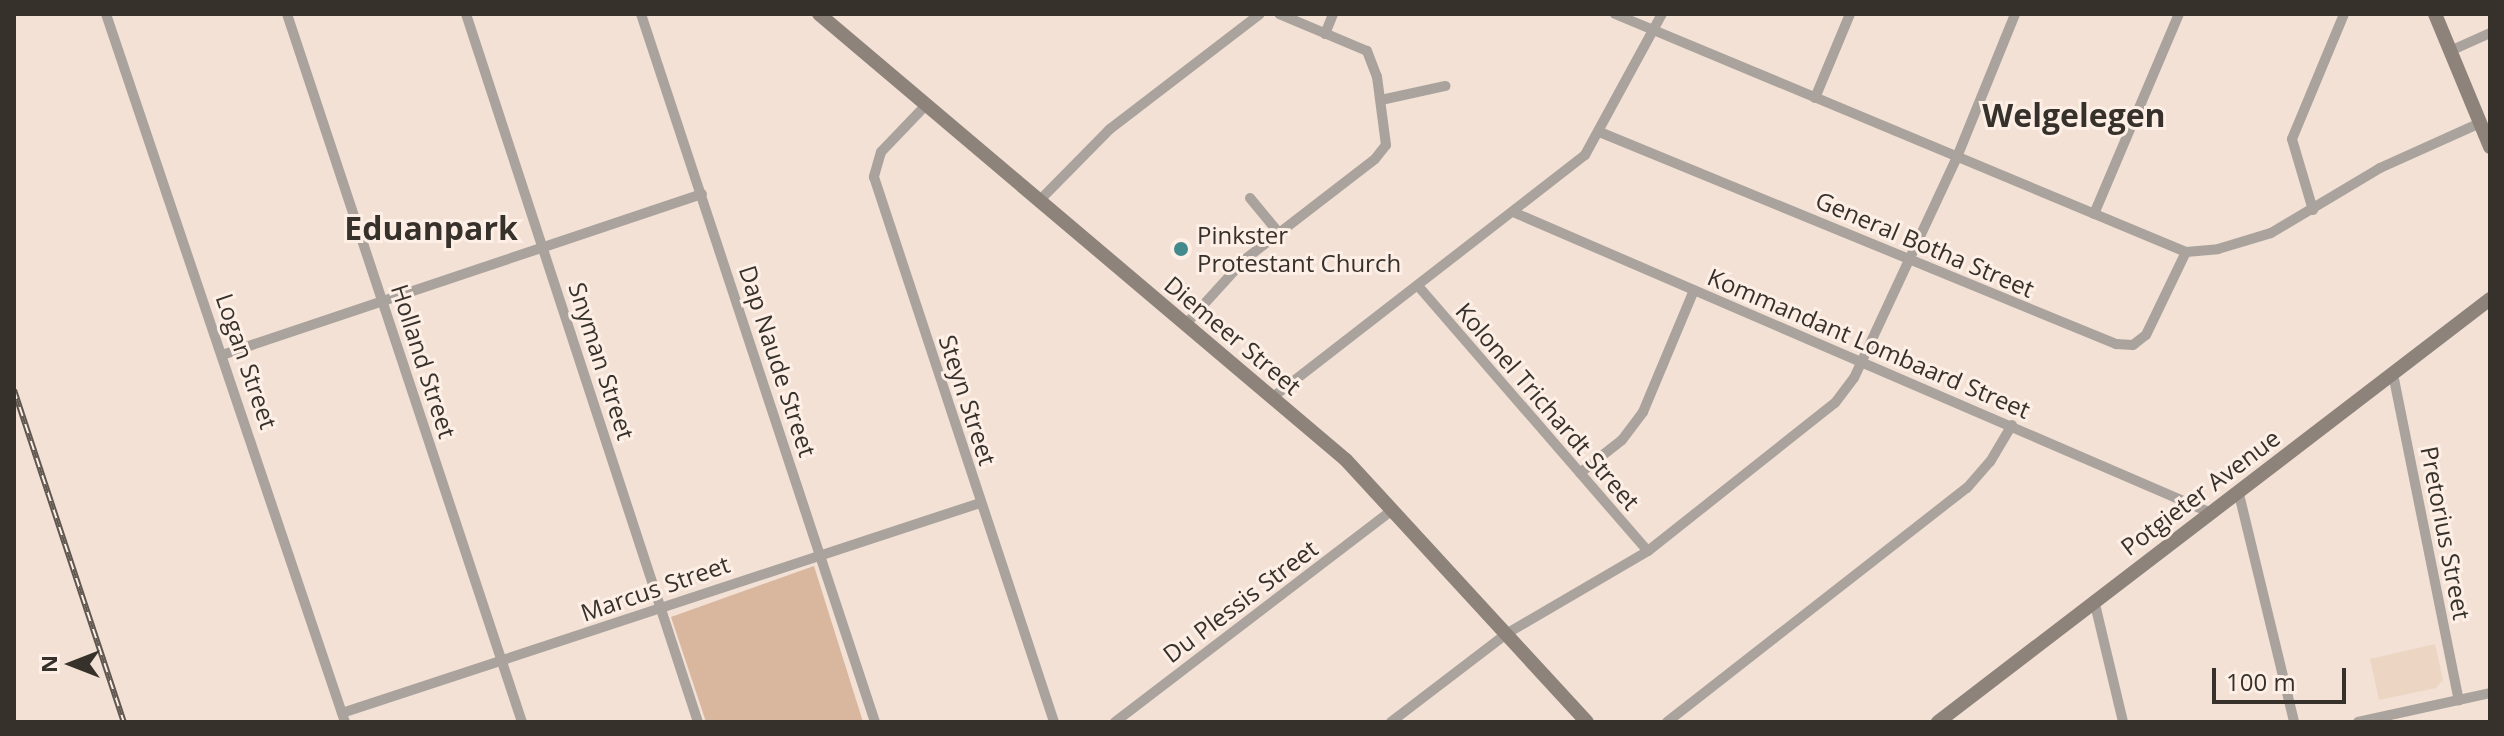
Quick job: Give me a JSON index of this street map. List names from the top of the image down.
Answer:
{
  "streets": {
    "street": [
      "General Botha Street",
      "Diemeer Street",
      "Kommandant Lombaard Street",
      "Logan Street",
      "Holland Street",
      "Snyman Street",
      "Dap Naude Street",
      "Steyn Street",
      "Kolonel Trichardt Street",
      "Potgieter Avenue",
      "Pretorius Street",
      "Marcus Street",
      "Du Plessis Street"
    ]
  },
  "crossings": [
    ["Diemeer Street", "Steyn Street"],
    ["Diemeer Street", "Du Plessis Street"],
    ["Kommandant Lombaard Street", "Potgieter Avenue"],
    ["Logan Street", "Marcus Street"],
    ["Holland Street", "Marcus Street"],
    ["Snyman Street", "Marcus Street"],
    ["Dap Naude Street", "Marcus Street"],
    ["Steyn Street", "Marcus Street"],
    ["Potgieter Avenue", "Pretorius Street"]
  ],
  "districts": ["Welgelegen", "Eduanpark"],
  "places": ["Pinkster Protestant Church"],
  "scale_bar": "100 m",
  "north": "left"
}
